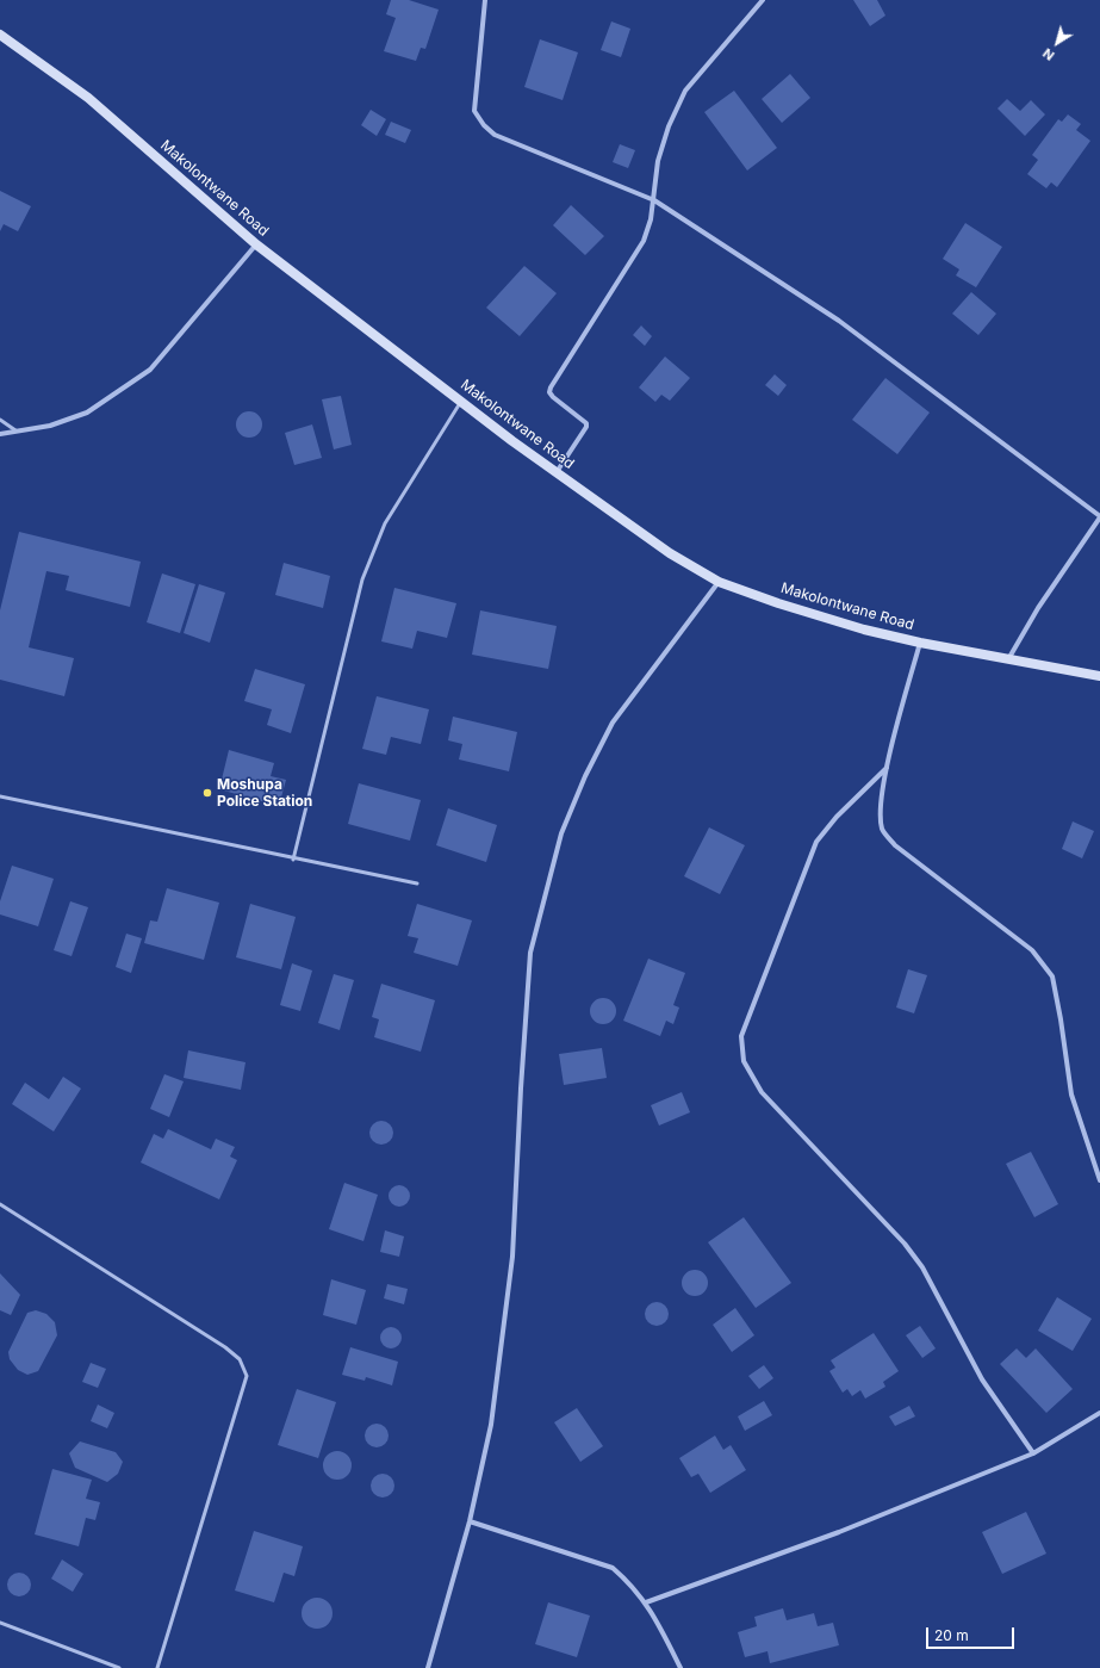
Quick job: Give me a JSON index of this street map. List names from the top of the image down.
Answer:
{
  "streets": {
    "main road": ["Makolontwane Road"]
  },
  "places": ["Moshupa Police Station"],
  "scale_bar": "20 m",
  "north": "bottom left"
}
